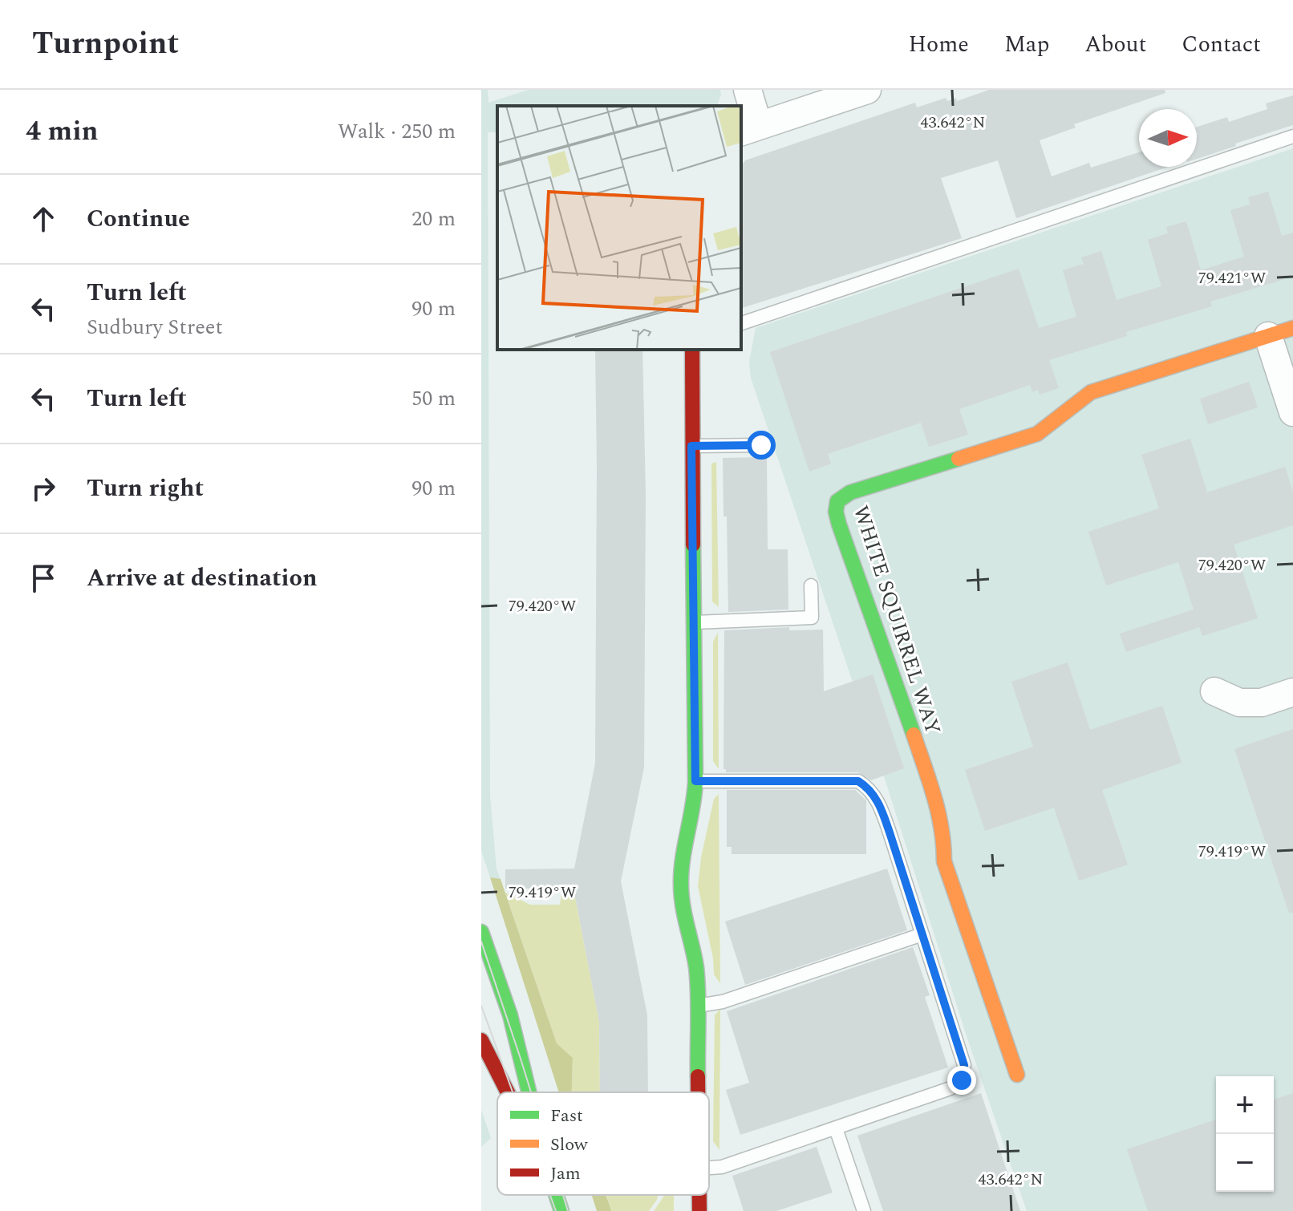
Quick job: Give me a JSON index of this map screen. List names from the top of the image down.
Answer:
{
  "streets": {
    "street": ["WHITE SQUIRREL WAY"]
  },
  "legend": ["Fast", "Slow", "Jam"],
  "north": "right",
  "page": {
    "header": "Turnpoint",
    "nav": [
      "Home",
      "Map",
      "About",
      "Contact"
    ],
    "heading": ["4 min", "Walk · 250 m"],
    "list": [
      ["Continue", "20 m"],
      ["Turn left", "Sudbury Street", "90 m"],
      ["Turn left", "50 m"],
      ["Turn right", "90 m"],
      "Arrive at destination"
    ],
    "map_buttons": ["+", "−"]
  },
  "coordinates": [
    "43.642°N",
    "79.421°W",
    "79.420°W",
    "79.419°W"
  ]
}
